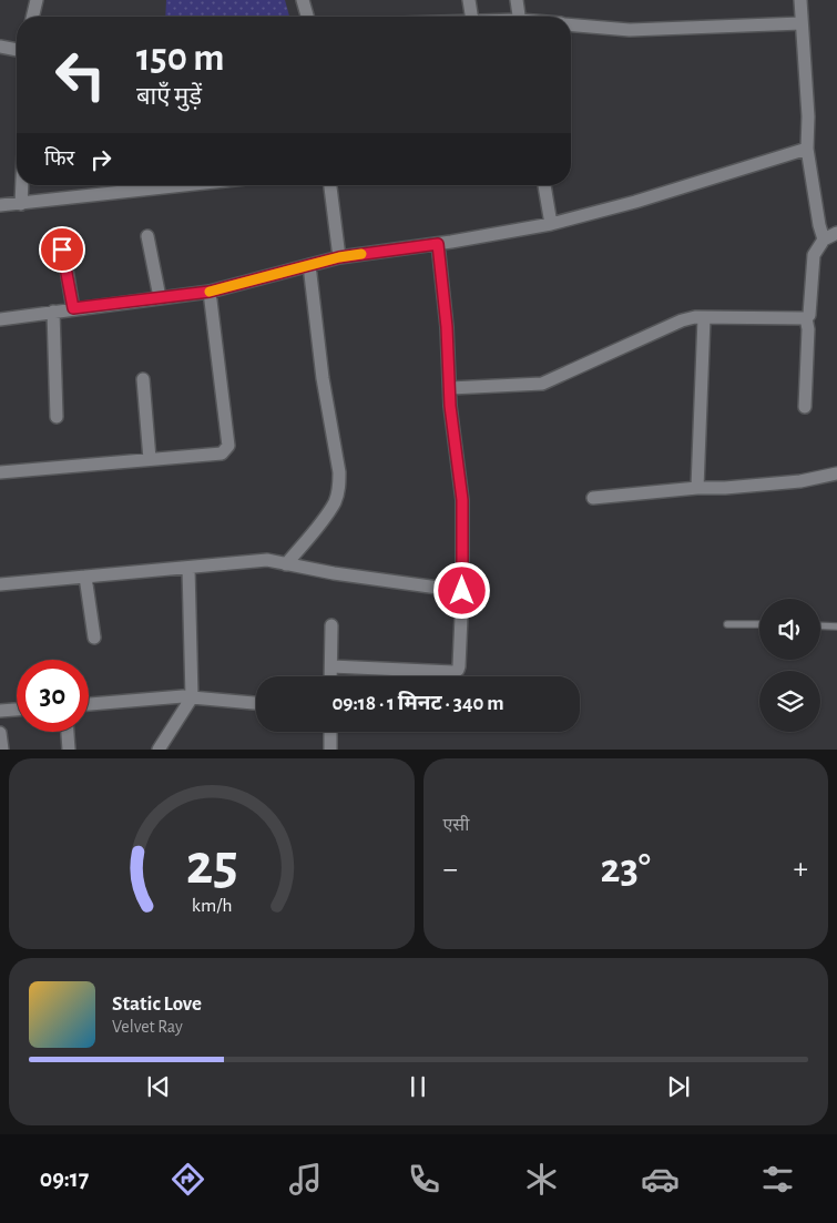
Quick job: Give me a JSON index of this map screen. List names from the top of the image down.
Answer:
{
  "page": {
    "turn": ["150 m", "बाएँ मुड़ें"],
    "then": "फिर",
    "limit": "30",
    "trip": "09:18 · 1 मिनट · 340 m",
    "tile": "एसी",
    "heat": ["−", "23°", "+"],
    "song": ["Static Love", "Velvet Ray"],
    "tabs": "09:17",
    "gauge": ["25", "km/h"]
  }
}
